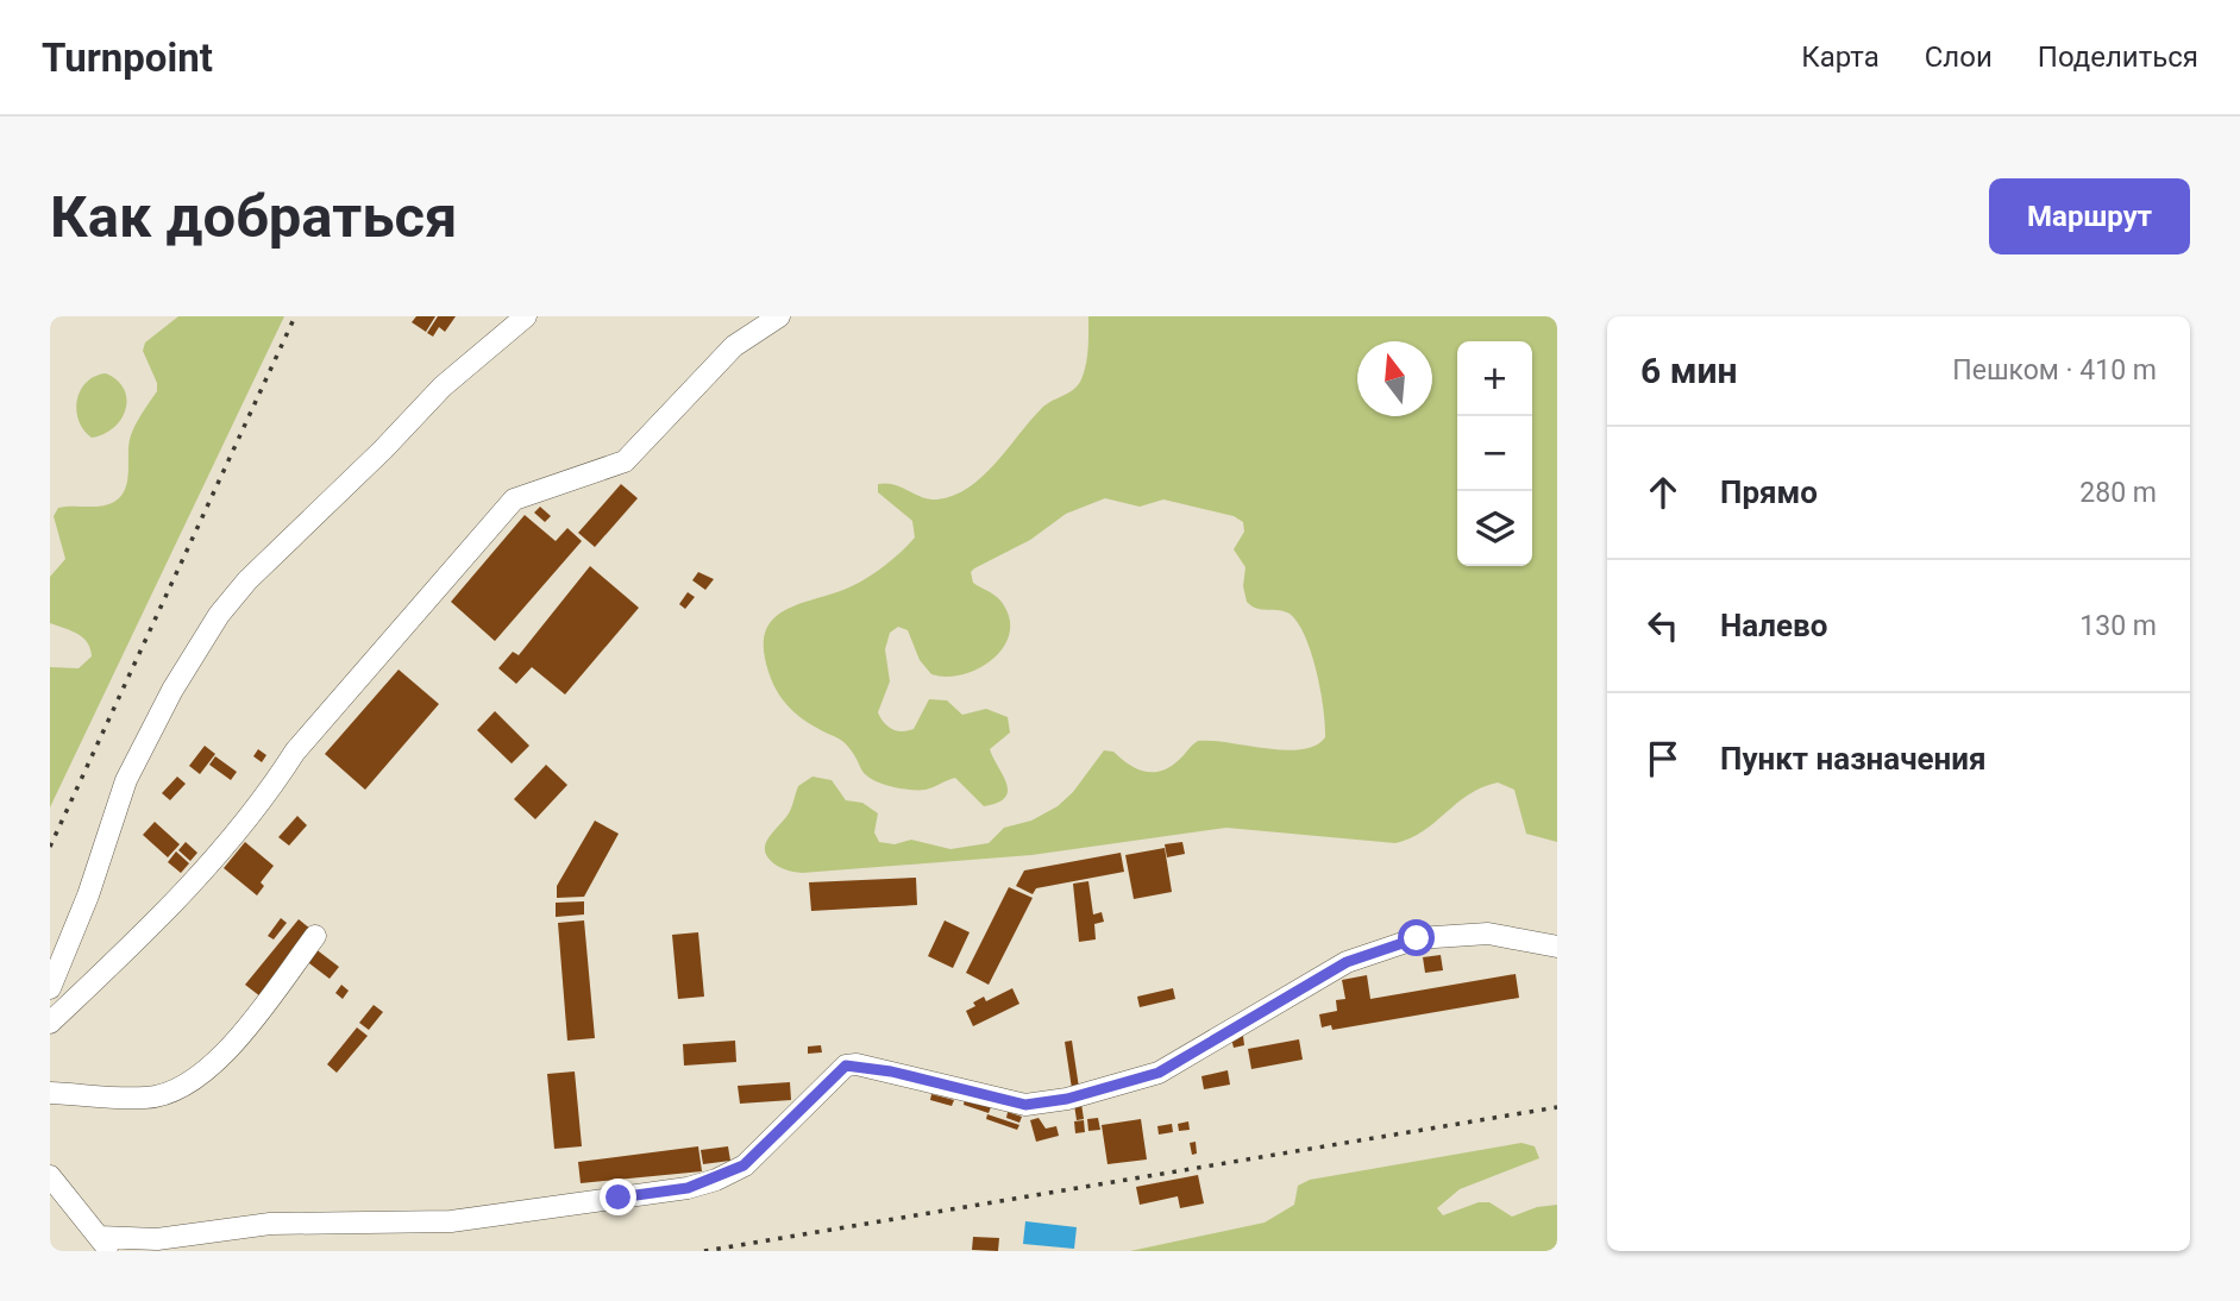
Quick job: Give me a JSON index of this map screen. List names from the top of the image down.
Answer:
{
  "north": "top",
  "page": {
    "header": "Turnpoint",
    "nav": ["Карта", "Слои", "Поделиться"],
    "buttons": "Маршрут",
    "title": "Как добраться",
    "heading": ["6 мин", "Пешком · 410 m"],
    "map_buttons": ["+", "−"],
    "list": [
      ["Прямо", "280 m"],
      ["Налево", "130 m"],
      "Пункт назначения"
    ]
  }
}
